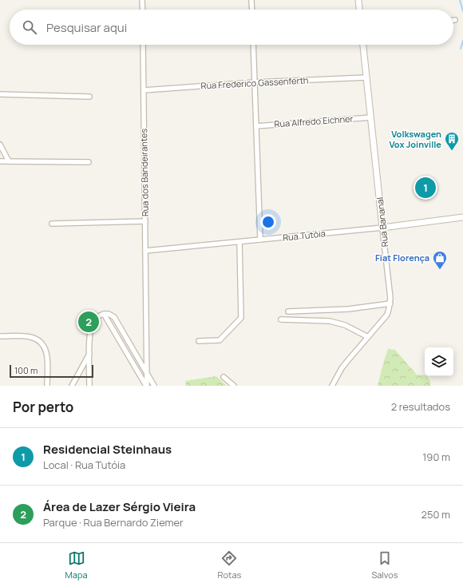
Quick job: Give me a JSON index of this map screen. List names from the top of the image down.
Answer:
{
  "streets": {
    "street": [
      "Rua Frederico Gassenferth",
      "Rua Alfredo Eichner",
      "Rua dos Bandeirantes",
      "Rua Bananal",
      "Rua Tutóia"
    ]
  },
  "crossings": [
    ["Rua Frederico Gassenferth", "Rua dos Bandeirantes"],
    ["Rua Frederico Gassenferth", "Rua Bananal"],
    ["Rua Alfredo Eichner", "Rua Bananal"],
    ["Rua dos Bandeirantes", "Rua Tutóia"],
    ["Rua Bananal", "Rua Tutóia"]
  ],
  "places": {
    "building": ["Volkswagen Vox Joinville"],
    "shop": ["Fiat Florença"]
  },
  "scale_bar": "100 m",
  "page": {
    "search": "Pesquisar aqui",
    "pins": ["1", "2"],
    "scale": "100 m",
    "heading": ["Por perto", "2 resultados"],
    "list": [
      {
        "mark": "1",
        "name": "Residencial Steinhaus",
        "note": "Local · Rua Tutóia",
        "value": "190 m"
      },
      {
        "mark": "2",
        "name": "Área de Lazer Sérgio Vieira",
        "note": "Parque · Rua Bernardo Ziemer",
        "value": "250 m"
      }
    ],
    "nav": ["Mapa", "Rotas", "Salvos"]
  }
}
